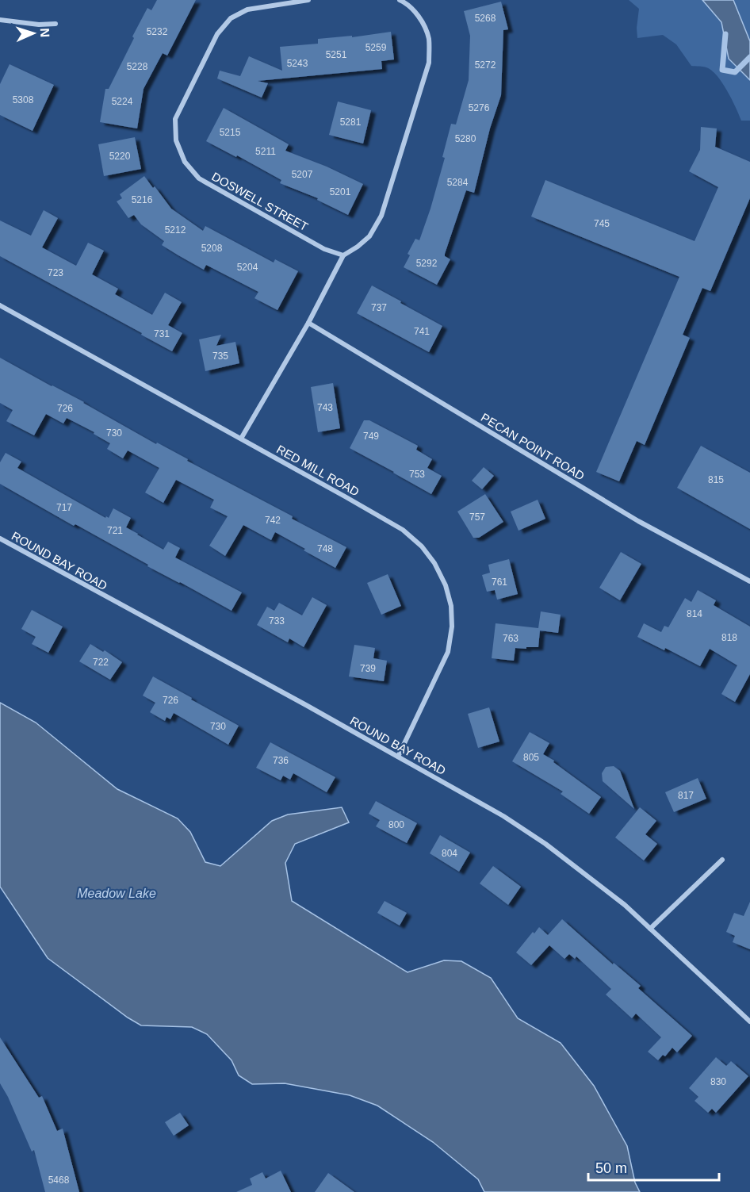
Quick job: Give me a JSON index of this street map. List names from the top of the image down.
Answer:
{
  "streets": {
    "street": [
      "DOSWELL STREET",
      "PECAN POINT ROAD",
      "RED MILL ROAD",
      "ROUND BAY ROAD"
    ]
  },
  "crossings": [
    ["RED MILL ROAD", "ROUND BAY ROAD"]
  ],
  "water": ["Meadow Lake"],
  "house_numbers": [
    "5268",
    "5232",
    "5259",
    "5251",
    "5243",
    "5272",
    "5228",
    "5308",
    "5224",
    "5276",
    "5281",
    "5215",
    "5280",
    "5211",
    "5220",
    "5207",
    "5284",
    "5201",
    "5216",
    "745",
    "5212",
    "5208",
    "5292",
    "5204",
    "723",
    "737",
    "741",
    "731",
    "735",
    "743",
    "726",
    "730",
    "749",
    "753",
    "815",
    "717",
    "757",
    "742",
    "721",
    "748",
    "761",
    "814",
    "733",
    "818",
    "763",
    "722",
    "739",
    "726",
    "730",
    "805",
    "736",
    "817",
    "800",
    "804",
    "830",
    "5468"
  ],
  "scale_bar": "50 m",
  "north": "right"
}
